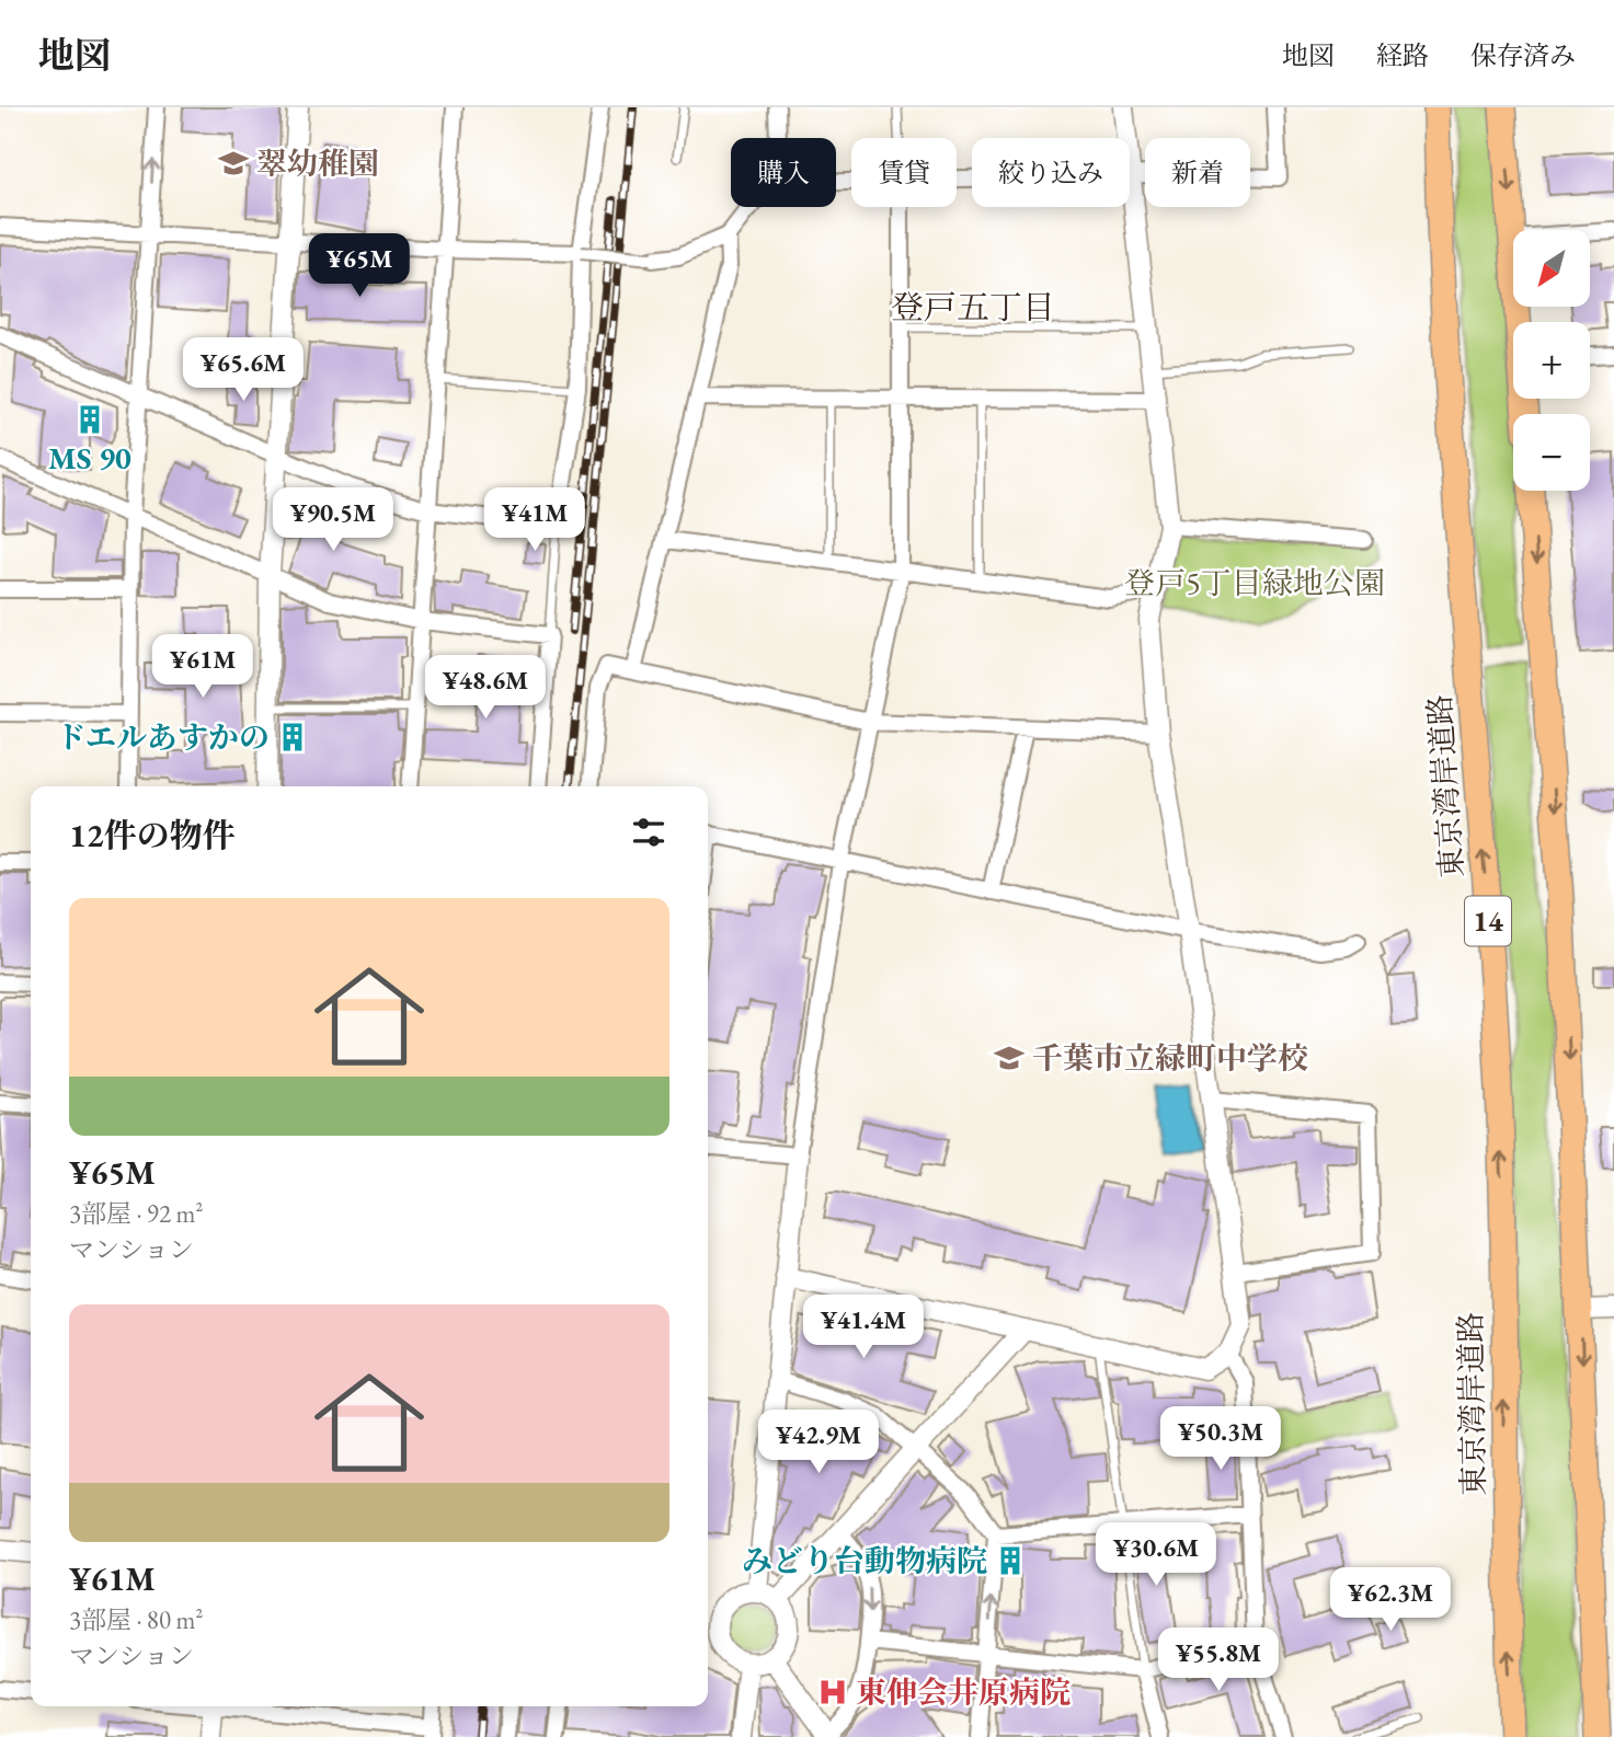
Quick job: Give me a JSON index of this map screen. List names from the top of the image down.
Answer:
{
  "streets": {
    "highway": ["東京湾岸道路", "14"]
  },
  "districts": ["登戸五丁目"],
  "parks": ["登戸5丁目緑地公園"],
  "places": {
    "school or university": ["翠幼稚園", "千葉市立緑町中学校"],
    "building": ["MS 90", "ドエルあすかの", "みどり台動物病院"],
    "hospital": ["東伸会井原病院"]
  },
  "north": "bottom left",
  "page": {
    "header": "地図",
    "nav": ["地図", "経路", "保存済み"],
    "chip": [
      "購入",
      "賃貸",
      "絞り込み",
      "新着"
    ],
    "map_buttons": ["+", "−"],
    "price": [
      "¥65M",
      "¥65.6M",
      "¥90.5M",
      "¥41M",
      "¥61M",
      "¥48.6M",
      "¥41.4M",
      "¥50.3M",
      "¥42.9M",
      "¥30.6M",
      "¥62.3M",
      "¥55.8M"
    ],
    "heading": "12件の物件",
    "list": [
      {
        "name": "¥65M",
        "note": "3部屋 · 92 m² · マンション"
      },
      {
        "name": "¥61M",
        "note": "3部屋 · 80 m² · マンション"
      }
    ]
  }
}
